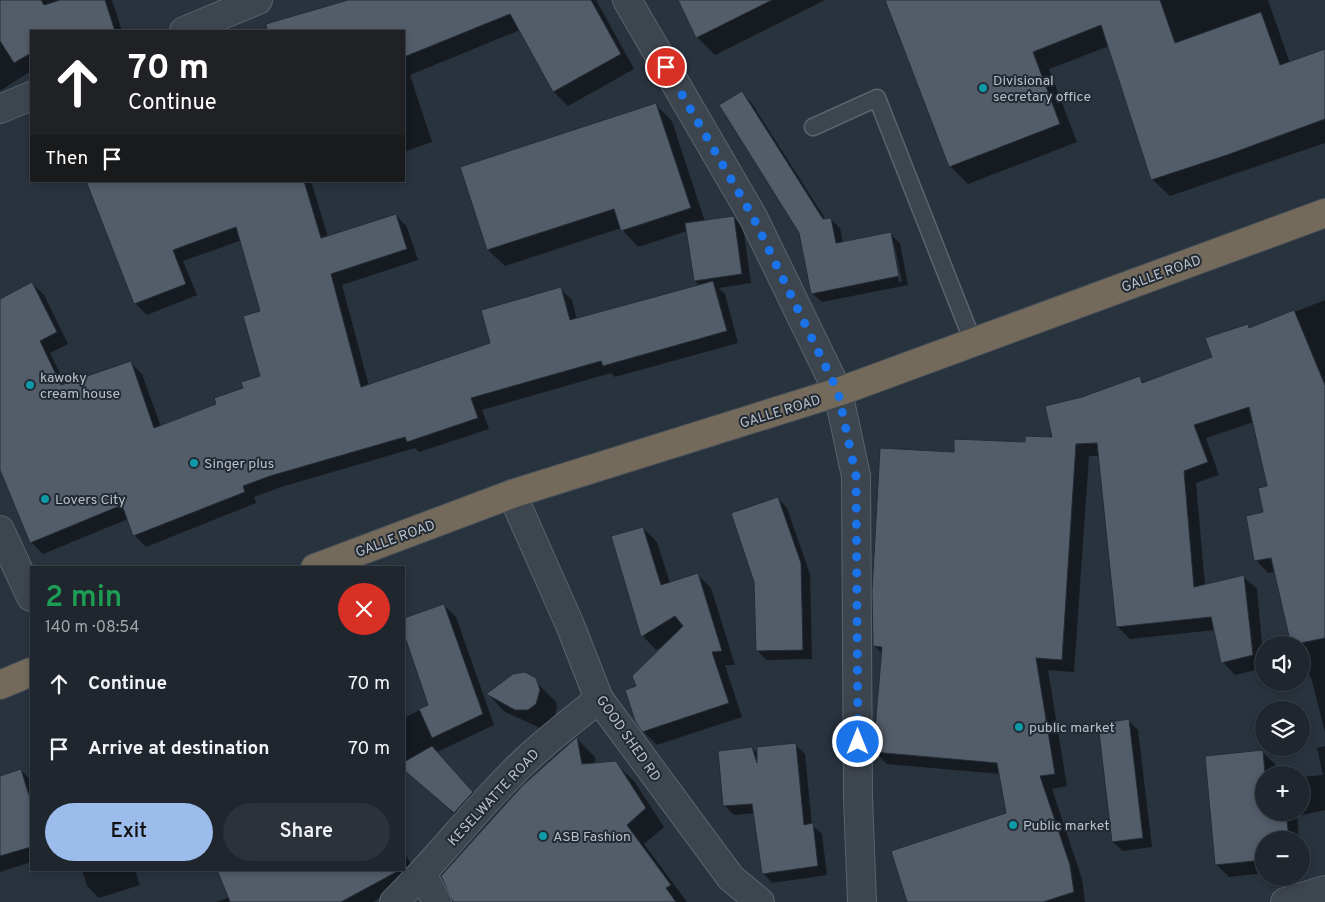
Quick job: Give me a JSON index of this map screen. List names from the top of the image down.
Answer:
{
  "streets": {
    "highway": ["GALLE ROAD"],
    "street": ["GOOD SHED RD", "KESELWATTE ROAD"]
  },
  "crossings": [
    ["GALLE ROAD", "GOOD SHED RD"],
    ["GOOD SHED RD", "KESELWATTE ROAD"]
  ],
  "places": [
    "Divisional secretary office",
    "kawoky cream house",
    "Singer plus",
    "Lovers City",
    "public market",
    "Public market",
    "ASB Fashion"
  ],
  "page": {
    "turn": ["70 m", "Continue"],
    "then": "Then",
    "heading": ["2 min", "140 m · 08:54"],
    "map_buttons": ["+", "−"],
    "list": [
      {
        "name": "Continue",
        "value": "70 m"
      },
      {
        "name": "Arrive at destination",
        "value": "70 m"
      }
    ],
    "buttons": ["Exit", "Share"]
  }
}
